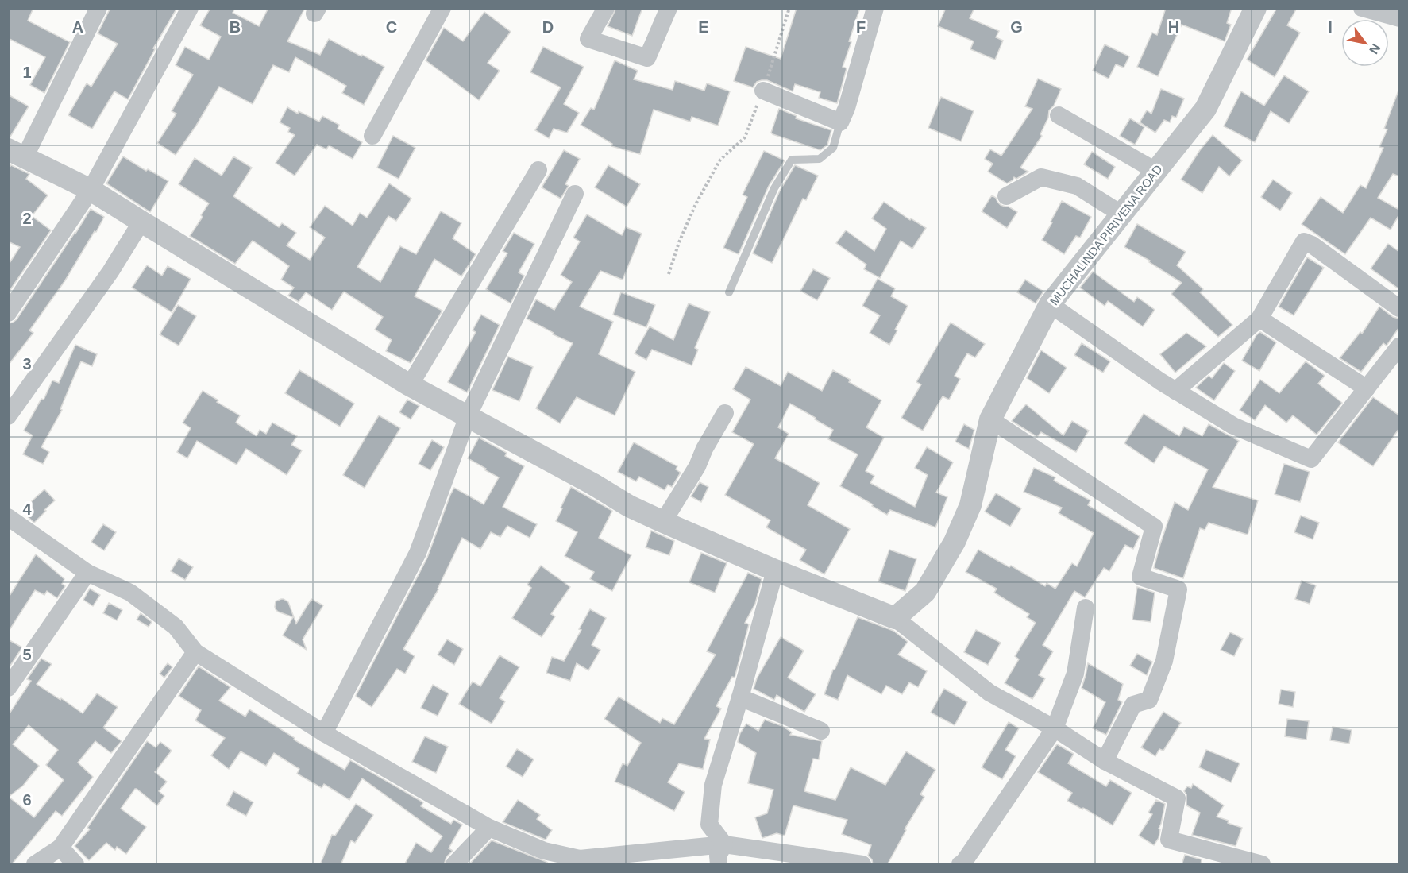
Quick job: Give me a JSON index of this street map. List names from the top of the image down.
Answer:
{
  "streets": {
    "street": ["MUCHALINDA PIRIVENA ROAD"]
  },
  "north": "bottom right",
  "grid": {
    "columns": [
      "A",
      "B",
      "C",
      "D",
      "E",
      "F",
      "G",
      "H",
      "I"
    ],
    "rows": [
      "1",
      "2",
      "3",
      "4",
      "5",
      "6"
    ]
  }
}
